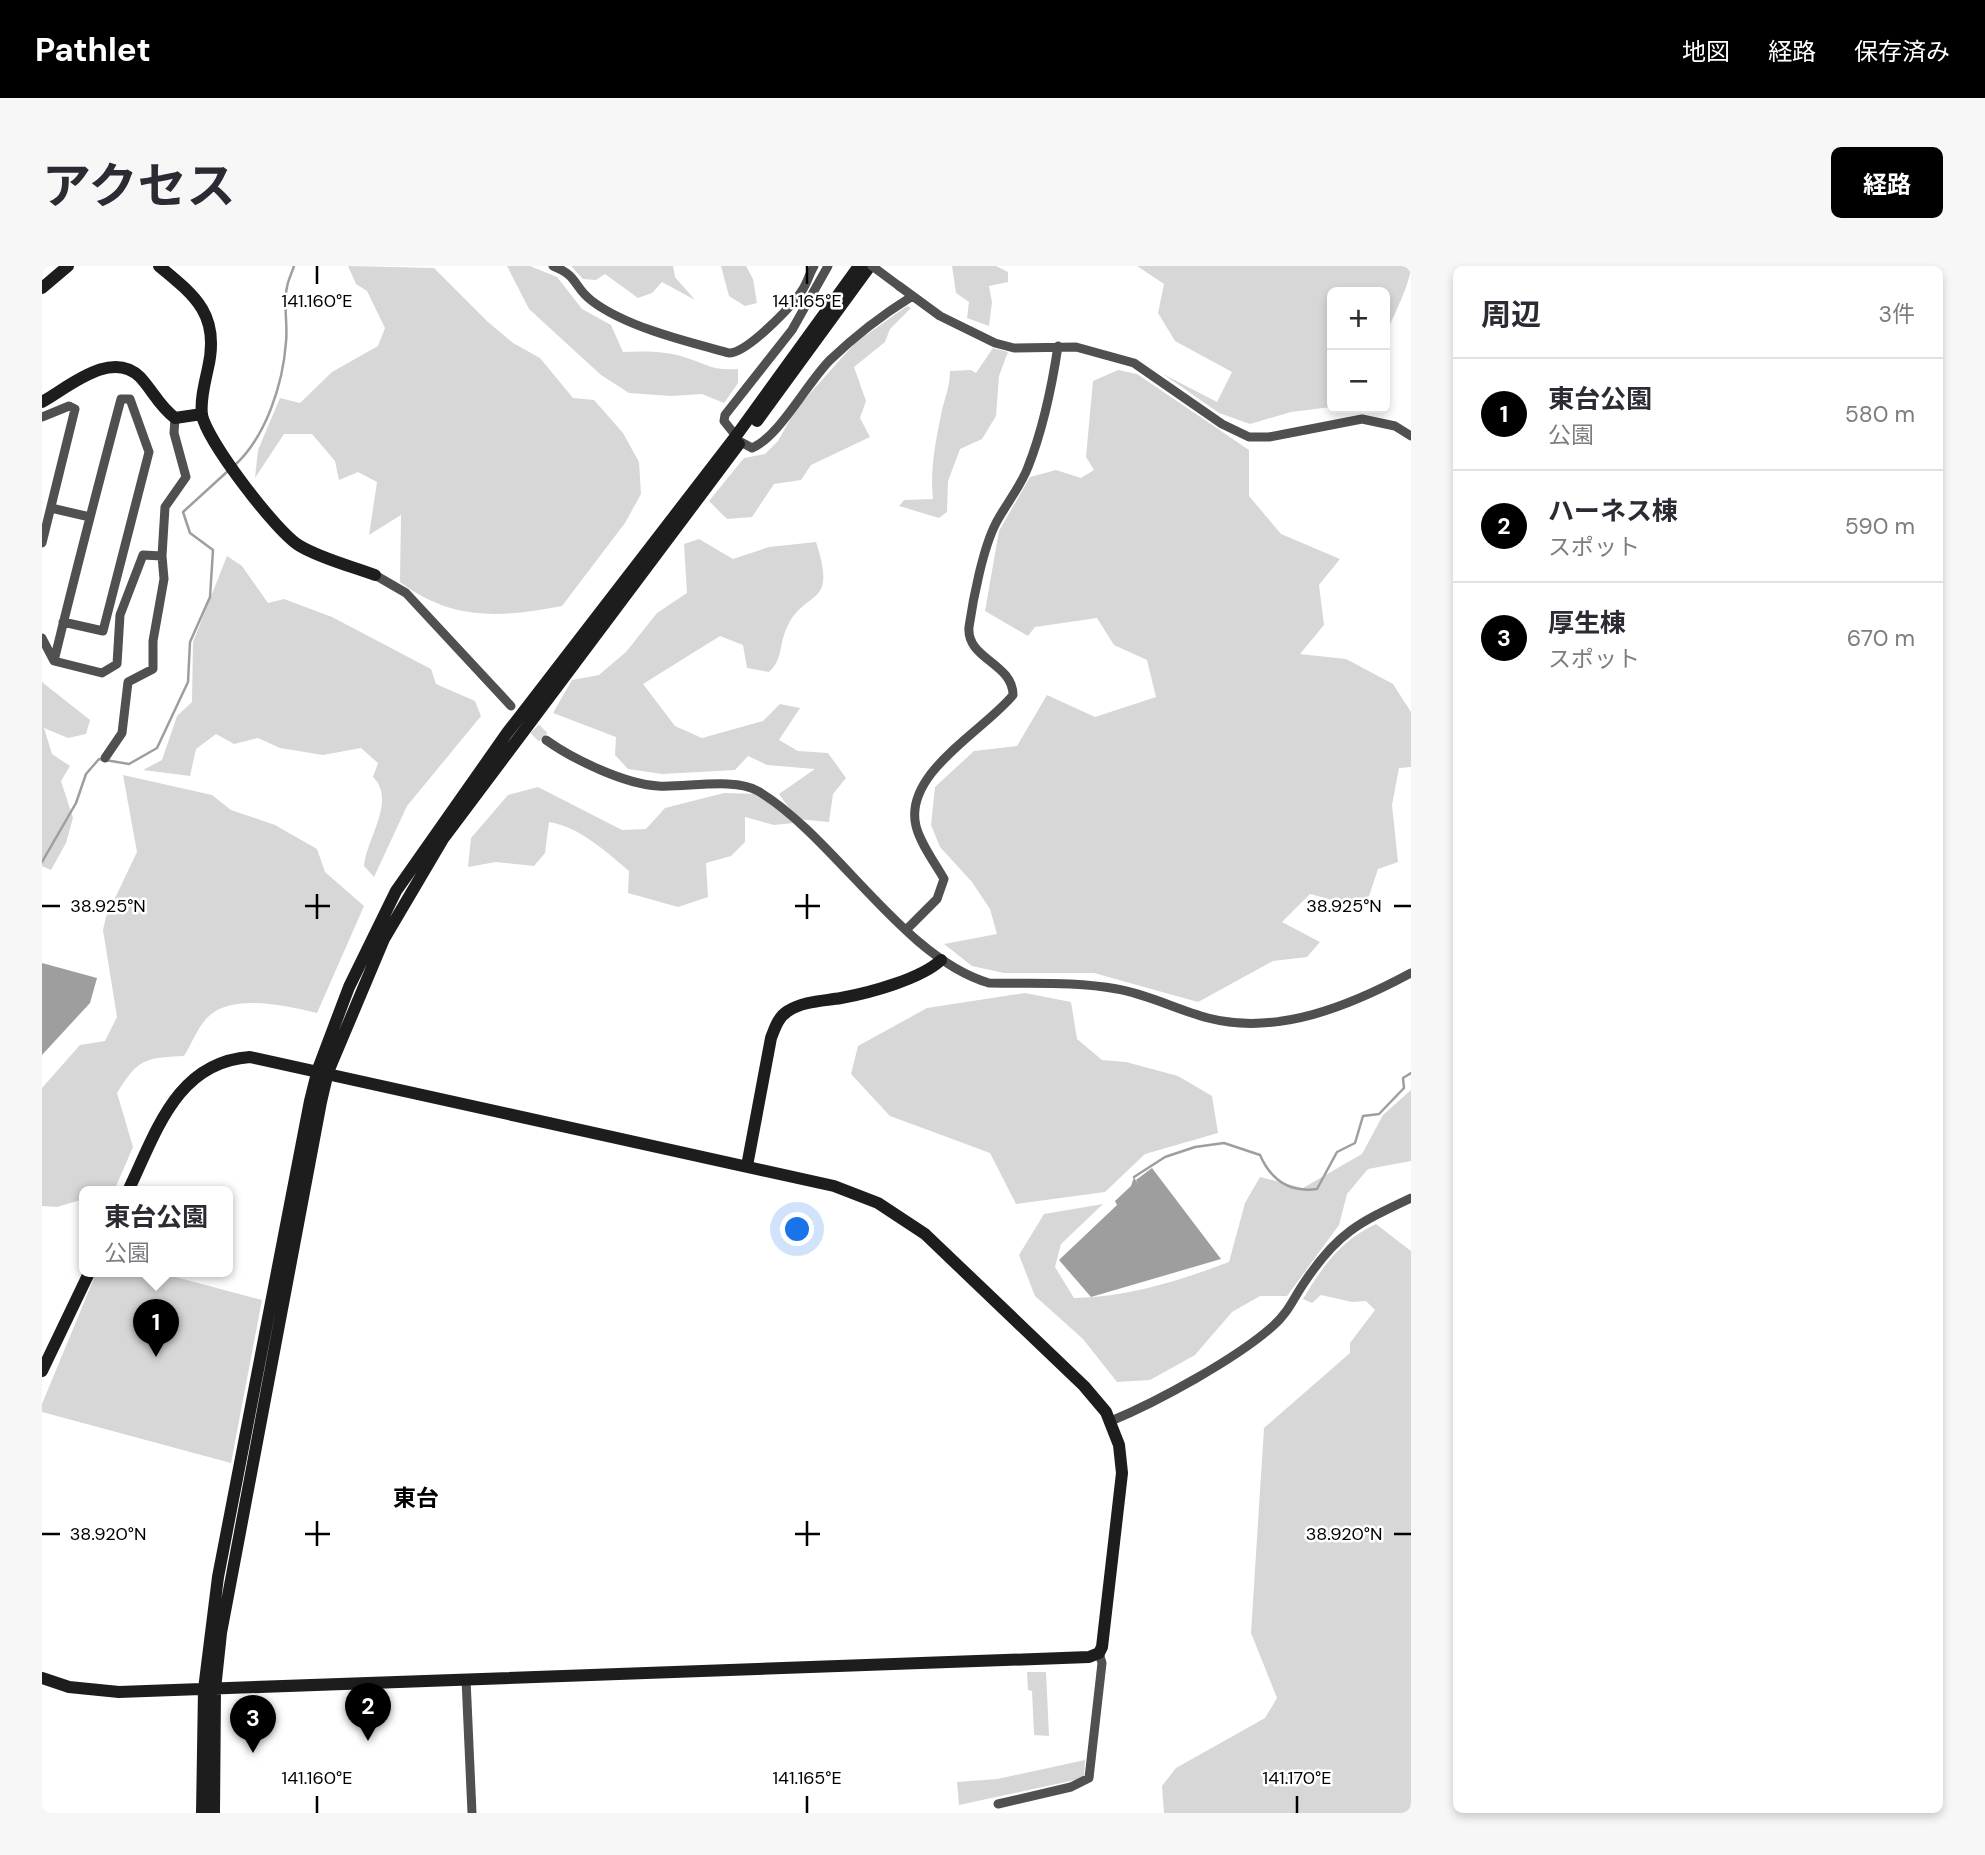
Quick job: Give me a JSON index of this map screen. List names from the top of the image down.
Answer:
{
  "districts": ["東台"],
  "page": {
    "header": "Pathlet",
    "nav": ["地図", "経路", "保存済み"],
    "title": "アクセス",
    "buttons": "経路",
    "heading": ["周辺", "3件"],
    "map_buttons": ["+", "−"],
    "list": [
      {
        "mark": "1",
        "name": "東台公園",
        "note": "公園",
        "value": "580 m"
      },
      {
        "mark": "2",
        "name": "ハーネス棟",
        "note": "スポット",
        "value": "590 m"
      },
      {
        "mark": "3",
        "name": "厚生棟",
        "note": "スポット",
        "value": "670 m"
      }
    ],
    "popup": ["東台公園", "公園"],
    "pins": ["1", "2", "3"]
  },
  "coordinates": [
    "141.160°E",
    "141.165°E",
    "38.925°N",
    "38.920°N",
    "141.170°E"
  ]
}
